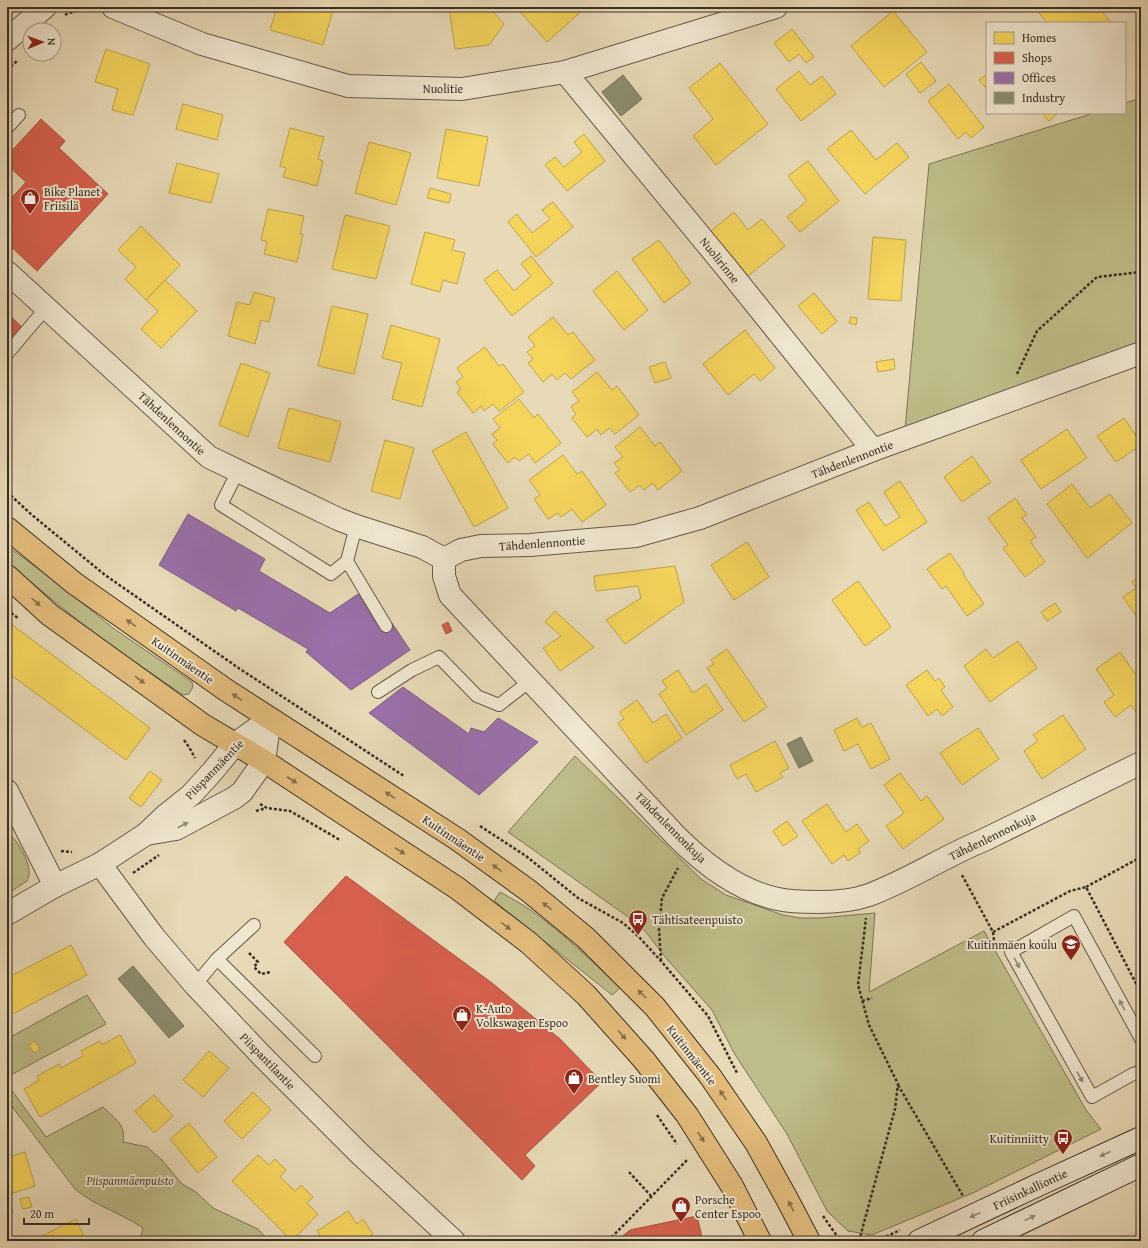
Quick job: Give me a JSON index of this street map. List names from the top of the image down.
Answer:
{
  "streets": {
    "main road": ["Kuitinmäentie"],
    "street": [
      "Nuolitie",
      "Nuolirinne",
      "Tähdenlennontie",
      "Piispanmäentie",
      "Tähdenlennonkuja",
      "Piispantilantie",
      "Friisinkalliontie"
    ]
  },
  "crossings": [
    ["Nuolitie", "Nuolirinne"],
    ["Nuolirinne", "Tähdenlennontie"],
    ["Tähdenlennontie", "Tähdenlennonkuja"],
    ["Kuitinmäentie", "Piispanmäentie"],
    ["Piispanmäentie", "Piispantilantie"]
  ],
  "parks": ["Piispanmäenpuisto"],
  "places": {
    "shop": [
      "Bike Planet Friisilä",
      "K-Auto Volkswagen Espoo",
      "Bentley Suomi",
      "Porsche Center Espoo"
    ],
    "bus stop": ["Tähtisateenpuisto", "Kuitinniitty"],
    "school or university": ["Kuitinmäen koulu"]
  },
  "legend": [
    "Homes",
    "Shops",
    "Offices",
    "Industry"
  ],
  "scale_bar": "20 m",
  "north": "right"
}
